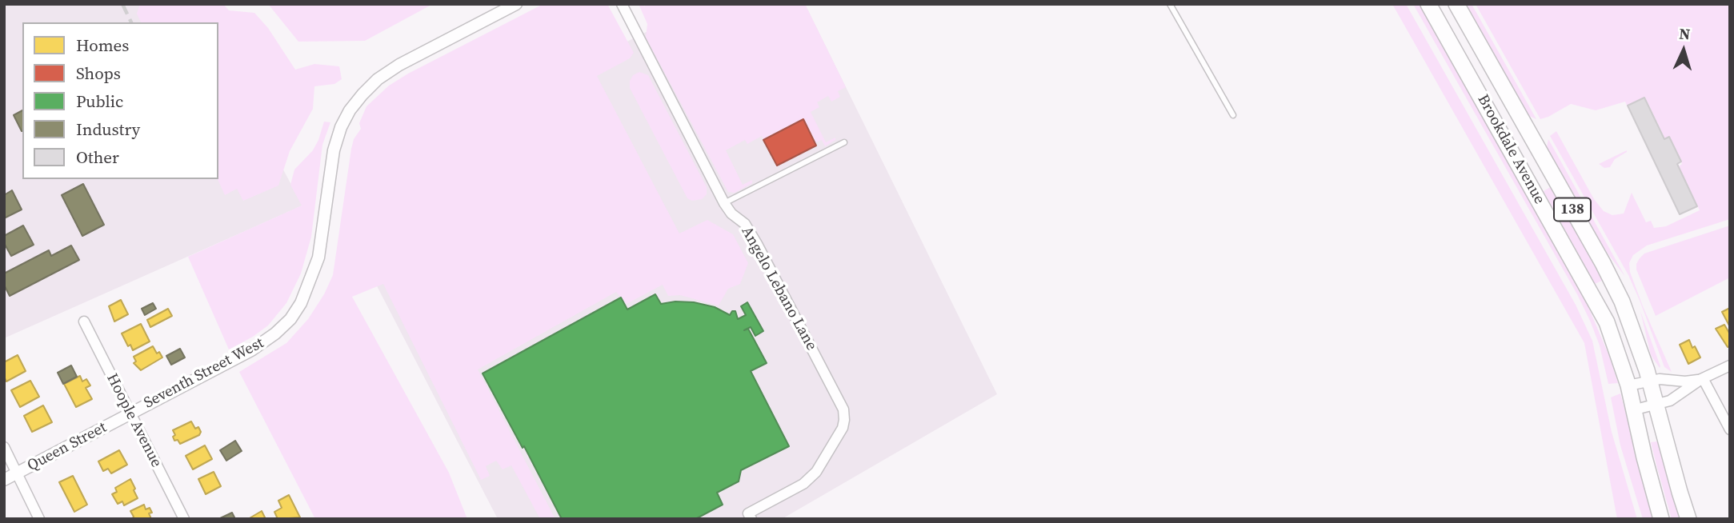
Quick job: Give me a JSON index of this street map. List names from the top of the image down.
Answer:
{
  "streets": {
    "main road": ["Brookdale Avenue", "138"],
    "street": [
      "Angelo Lebano Lane",
      "Seventh Street West",
      "Hoople Avenue",
      "Queen Street"
    ]
  },
  "crossings": [
    ["Seventh Street West", "Hoople Avenue"],
    ["Seventh Street West", "Queen Street"],
    ["Hoople Avenue", "Queen Street"]
  ],
  "legend": [
    "Homes",
    "Shops",
    "Public",
    "Industry",
    "Other"
  ],
  "north": "top"
}
